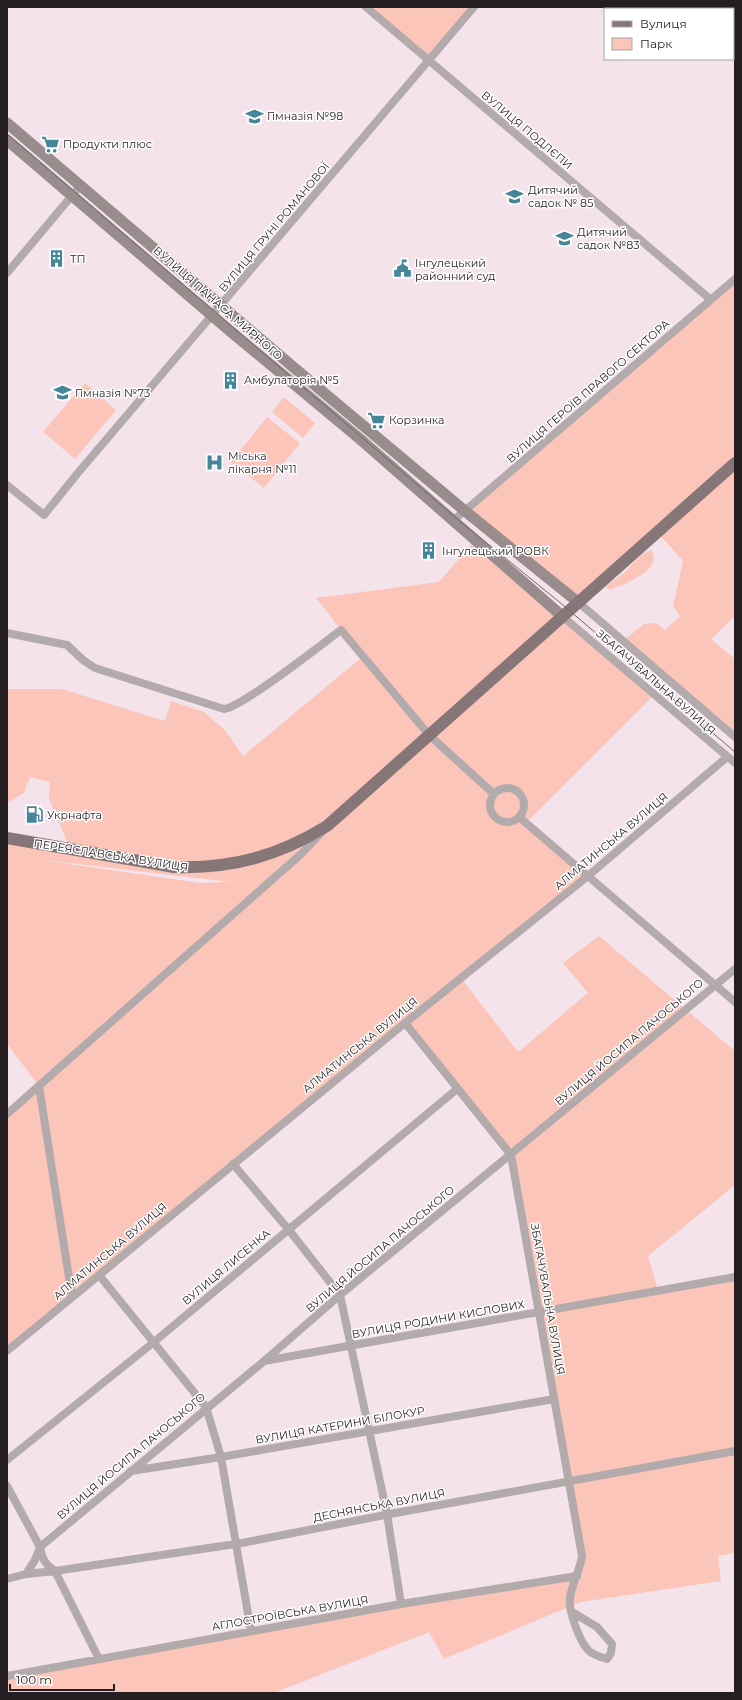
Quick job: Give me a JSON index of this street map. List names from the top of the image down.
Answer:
{
  "streets": {
    "main road": ["ВУЛИЦЯ ПАНАСА МИРНОГО", "ПЕРЕЯСЛАВСЬКА ВУЛИЦЯ"],
    "street": [
      "ВУЛИЦЯ ПОДЛЄПИ",
      "ВУЛИЦЯ ГРУНІ РОМАНОВОЇ",
      "ВУЛИЦЯ ГЕРОЇВ ПРАВОГО СЕКТОРА",
      "ЗБАГАЧУВАЛЬНА ВУЛИЦЯ",
      "АЛМАТИНСЬКА ВУЛИЦЯ",
      "ВУЛИЦЯ ЙОСИПА ПАЧОСЬКОГО",
      "ВУЛИЦЯ ЛИСЕНКА",
      "ВУЛИЦЯ РОДИНИ КИСЛОВИХ",
      "ВУЛИЦЯ КАТЕРИНИ БІЛОКУР",
      "ДЕСНЯНСЬКА ВУЛИЦЯ",
      "АГЛОСТРОЇВСЬКА ВУЛИЦЯ"
    ]
  },
  "crossings": [
    ["ВУЛИЦЯ ПОДЛЄПИ", "ВУЛИЦЯ ГРУНІ РОМАНОВОЇ"],
    ["ВУЛИЦЯ ПОДЛЄПИ", "ВУЛИЦЯ ГЕРОЇВ ПРАВОГО СЕКТОРА"],
    ["ВУЛИЦЯ ГРУНІ РОМАНОВОЇ", "ВУЛИЦЯ ПАНАСА МИРНОГО"],
    ["ВУЛИЦЯ ПАНАСА МИРНОГО", "ВУЛИЦЯ ГЕРОЇВ ПРАВОГО СЕКТОРА"],
    ["ВУЛИЦЯ ПАНАСА МИРНОГО", "ЗБАГАЧУВАЛЬНА ВУЛИЦЯ"],
    ["ВУЛИЦЯ ПАНАСА МИРНОГО", "ПЕРЕЯСЛАВСЬКА ВУЛИЦЯ"],
    ["ЗБАГАЧУВАЛЬНА ВУЛИЦЯ", "АЛМАТИНСЬКА ВУЛИЦЯ"],
    ["ЗБАГАЧУВАЛЬНА ВУЛИЦЯ", "ПЕРЕЯСЛАВСЬКА ВУЛИЦЯ"],
    ["ЗБАГАЧУВАЛЬНА ВУЛИЦЯ", "ВУЛИЦЯ ЙОСИПА ПАЧОСЬКОГО"],
    ["ЗБАГАЧУВАЛЬНА ВУЛИЦЯ", "ВУЛИЦЯ РОДИНИ КИСЛОВИХ"],
    ["ЗБАГАЧУВАЛЬНА ВУЛИЦЯ", "ВУЛИЦЯ КАТЕРИНИ БІЛОКУР"],
    ["ЗБАГАЧУВАЛЬНА ВУЛИЦЯ", "ДЕСНЯНСЬКА ВУЛИЦЯ"],
    ["ЗБАГАЧУВАЛЬНА ВУЛИЦЯ", "АГЛОСТРОЇВСЬКА ВУЛИЦЯ"],
    ["ВУЛИЦЯ ЙОСИПА ПАЧОСЬКОГО", "ВУЛИЦЯ РОДИНИ КИСЛОВИХ"],
    ["ВУЛИЦЯ ЙОСИПА ПАЧОСЬКОГО", "ВУЛИЦЯ КАТЕРИНИ БІЛОКУР"]
  ],
  "places": {
    "school or university": [
      "Гімназія №98",
      "Дитячий садок № 85",
      "Дитячий садок №83",
      "Гімназія №73"
    ],
    "supermarket": ["Продукти плюс", "Корзинка"],
    "building": ["ТП", "Амбулаторія №5", "Інгулецький РОВК"],
    "public building": ["Інгулецький районний суд"],
    "hospital": ["Міська лікарня №11"],
    "fuel station": ["Укрнафта"]
  },
  "legend": ["Вулиця", "Парк"],
  "scale_bar": "100 m"
}
